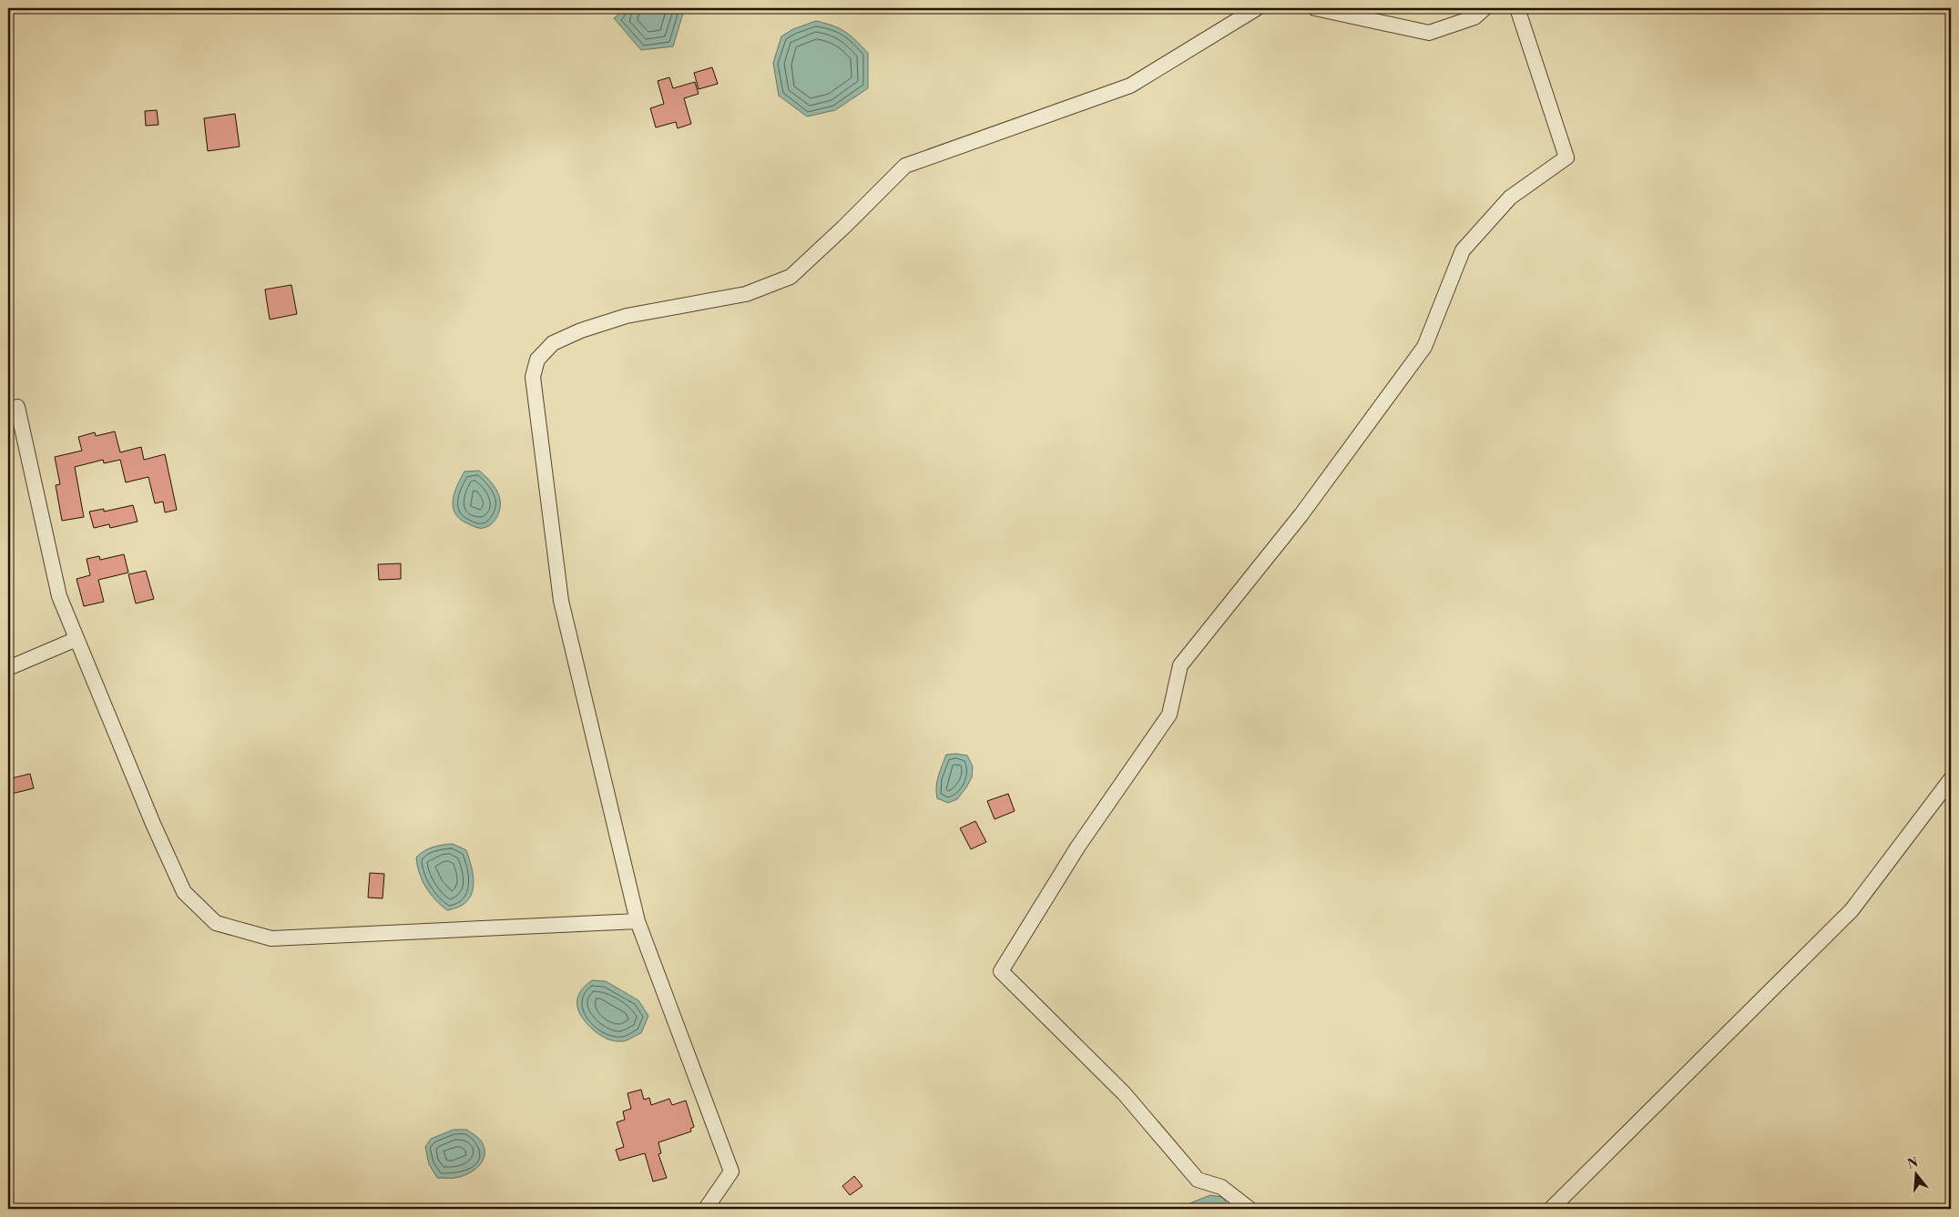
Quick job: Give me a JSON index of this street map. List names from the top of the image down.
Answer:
{
  "north": "top"
}
